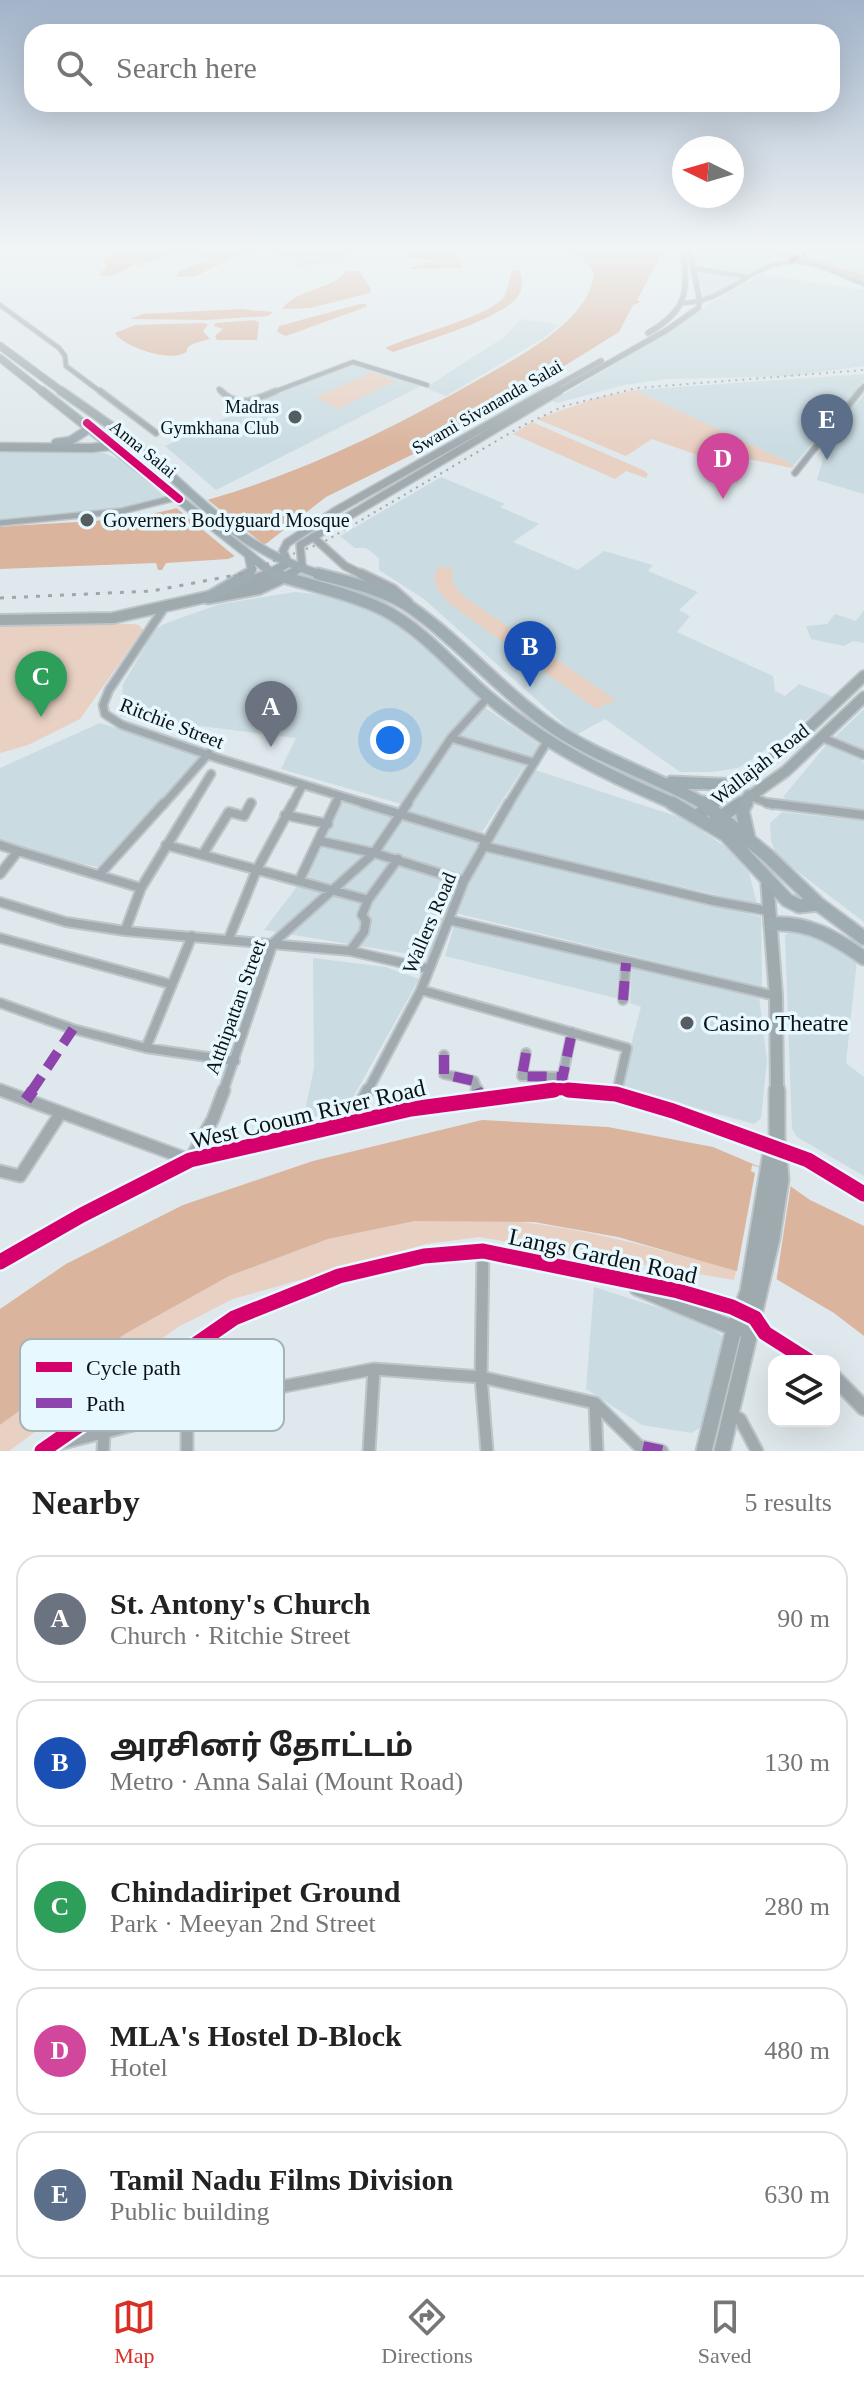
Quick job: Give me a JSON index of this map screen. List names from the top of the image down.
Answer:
{
  "streets": {
    "main road": ["Anna Salai", "Wallajah Road"],
    "street": [
      "Swami Sivananda Salai",
      "Ritchie Street",
      "Wallers Road",
      "Atthipattan Street",
      "West Cooum River Road",
      "Langs Garden Road"
    ]
  },
  "crossings": [
    ["Anna Salai", "Wallajah Road"],
    ["Anna Salai", "Wallers Road"],
    ["Anna Salai", "Atthipattan Street"],
    ["Ritchie Street", "Wallers Road"],
    ["Ritchie Street", "Atthipattan Street"],
    ["Wallers Road", "West Cooum River Road"],
    ["Atthipattan Street", "West Cooum River Road"]
  ],
  "places": ["Madras Gymkhana Club", "Governers Bodyguard Mosque", "Casino Theatre"],
  "legend": ["Cycle path", "Path"],
  "north": "left",
  "page": {
    "search": "Search here",
    "pins": [
      "E",
      "D",
      "B",
      "C",
      "A"
    ],
    "heading": ["Nearby", "5 results"],
    "list": [
      {
        "mark": "A",
        "name": "St. Antony's Church",
        "note": "Church · Ritchie Street",
        "value": "90 m"
      },
      {
        "mark": "B",
        "name": "அரசினர் தோட்டம்",
        "note": "Metro · Anna Salai (Mount Road)",
        "value": "130 m"
      },
      {
        "mark": "C",
        "name": "Chindadiripet Ground",
        "note": "Park · Meeyan 2nd Street",
        "value": "280 m"
      },
      {
        "mark": "D",
        "name": "MLA's Hostel D-Block",
        "note": "Hotel",
        "value": "480 m"
      },
      {
        "mark": "E",
        "name": "Tamil Nadu Films Division",
        "note": "Public building",
        "value": "630 m"
      }
    ],
    "nav": ["Map", "Directions", "Saved"]
  }
}
